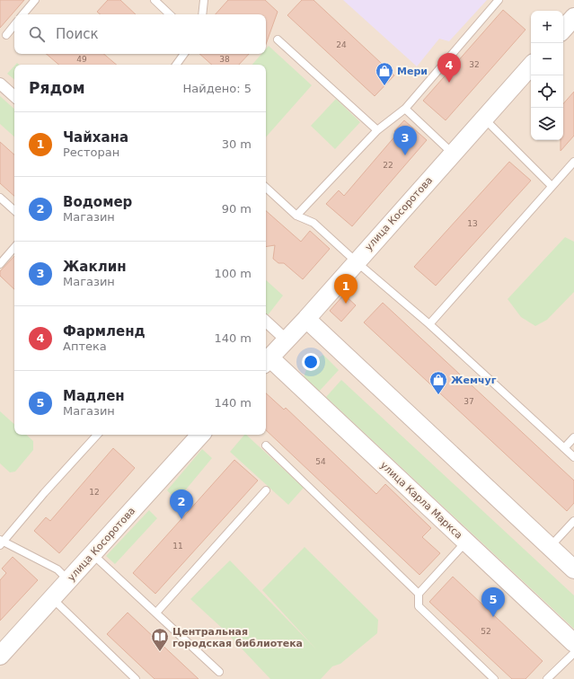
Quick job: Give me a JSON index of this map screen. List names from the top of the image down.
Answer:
{
  "streets": {
    "street": ["улица Косоротова", "улица Карла Маркса"]
  },
  "crossings": [
    ["улица Косоротова", "улица Карла Маркса"]
  ],
  "places": {
    "shop": ["Мери", "Жемчуг"],
    "library": ["Центральная городская библиотека"]
  },
  "house_numbers": [
    "24",
    "49",
    "38",
    "32",
    "22",
    "13",
    "37",
    "54",
    "12",
    "11",
    "52"
  ],
  "page": {
    "map_buttons": ["+", "−"],
    "search": "Поиск",
    "pins": [
      "4",
      "3",
      "1",
      "2",
      "5"
    ],
    "heading": ["Рядом", "Найдено: 5"],
    "list": [
      {
        "mark": "1",
        "name": "Чайхана",
        "note": "Ресторан",
        "value": "30 m"
      },
      {
        "mark": "2",
        "name": "Водомер",
        "note": "Магазин",
        "value": "90 m"
      },
      {
        "mark": "3",
        "name": "Жаклин",
        "note": "Магазин",
        "value": "100 m"
      },
      {
        "mark": "4",
        "name": "Фармленд",
        "note": "Аптека",
        "value": "140 m"
      },
      {
        "mark": "5",
        "name": "Мадлен",
        "note": "Магазин",
        "value": "140 m"
      }
    ]
  }
}
